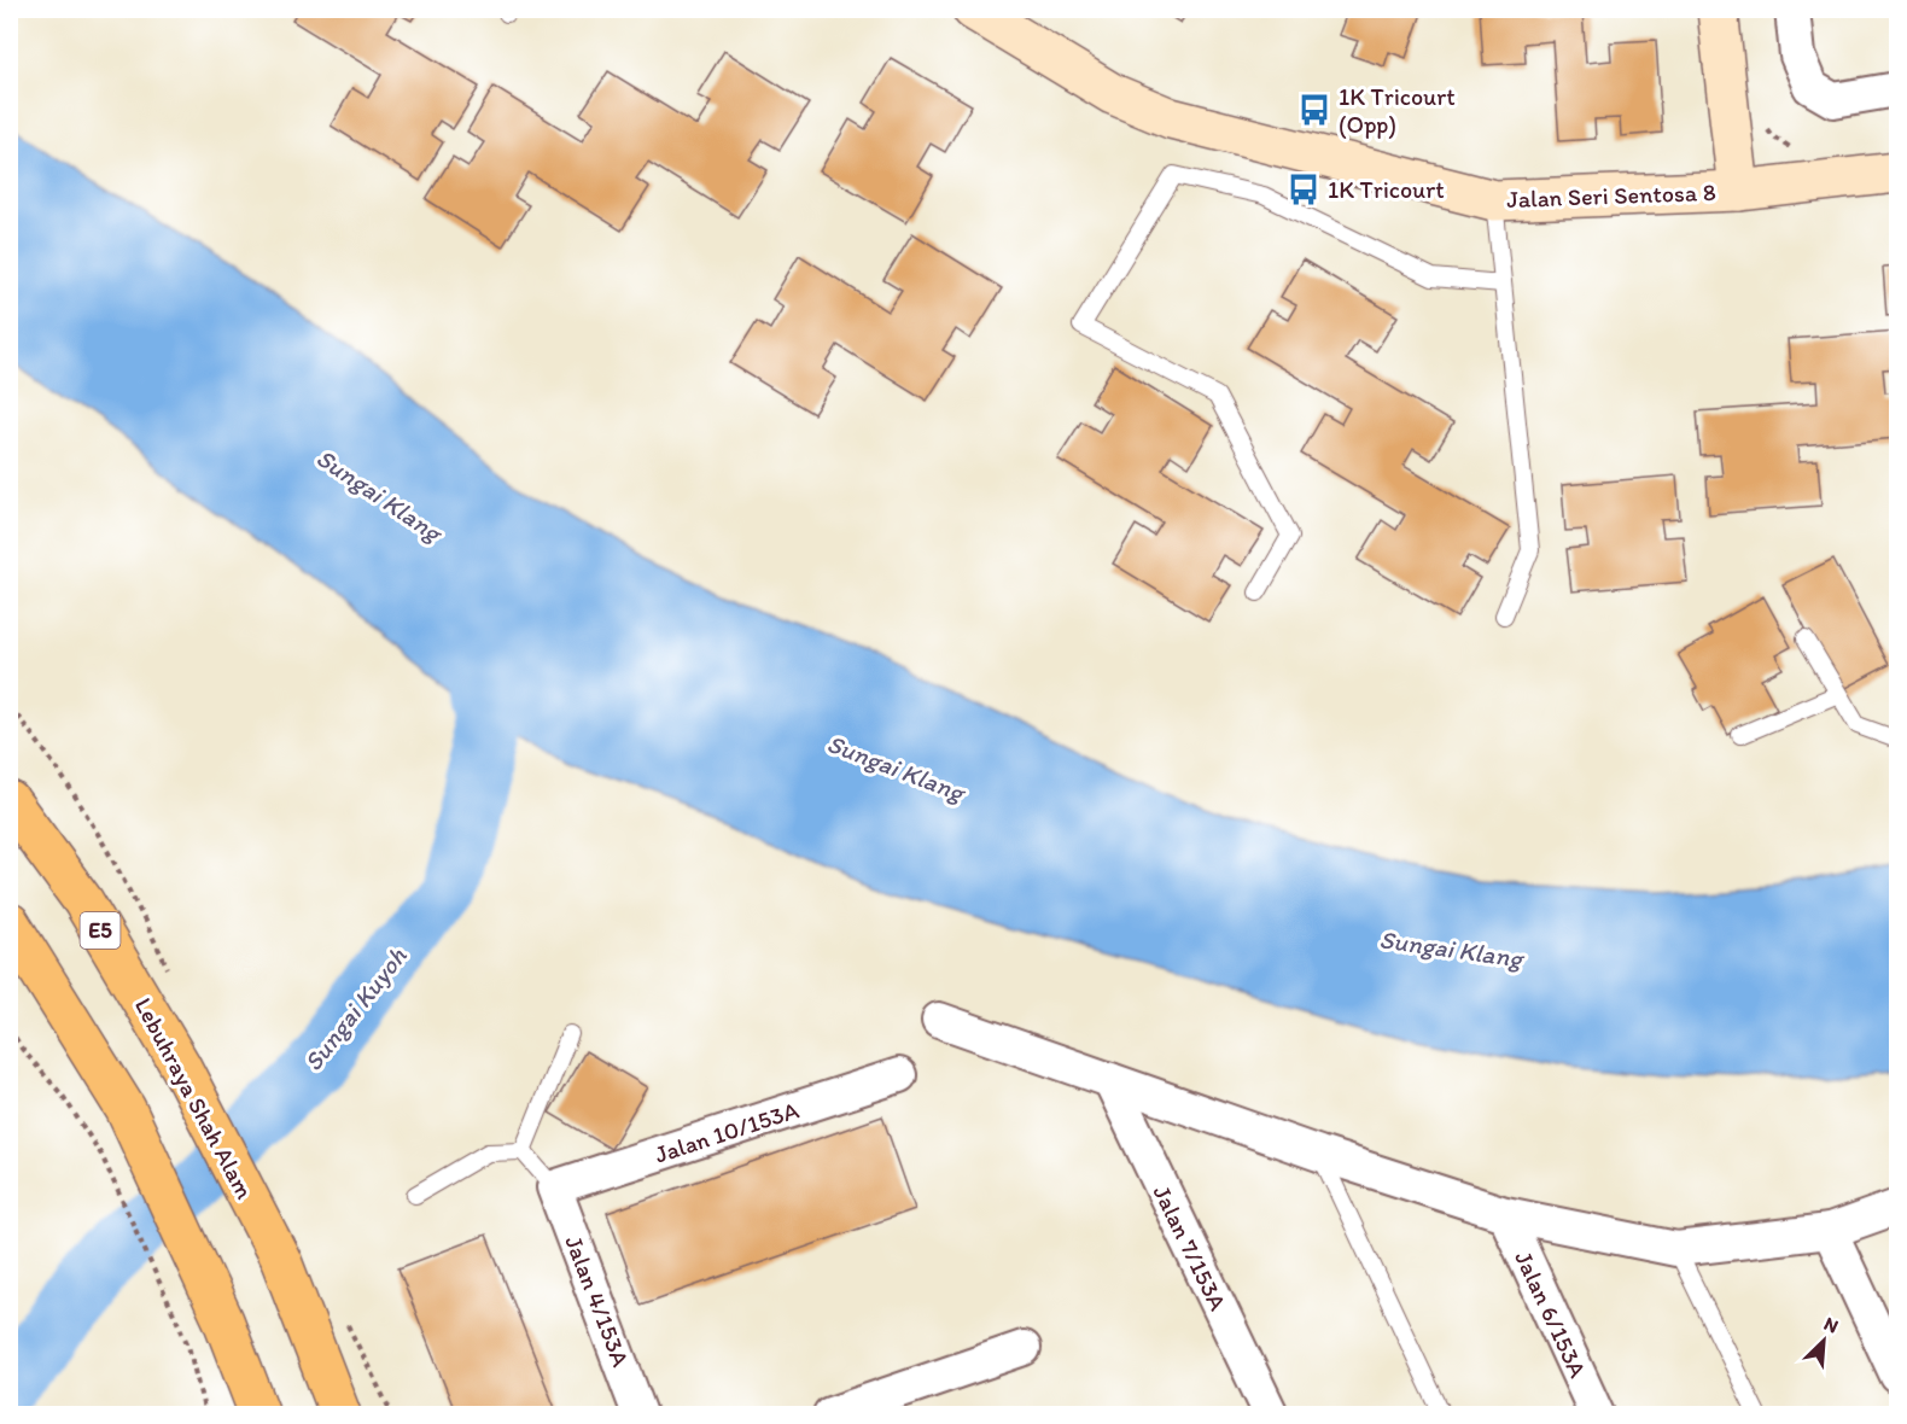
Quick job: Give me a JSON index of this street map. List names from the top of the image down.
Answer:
{
  "streets": {
    "highway": ["E5", "Lebuhraya Shah Alam"],
    "main road": ["Jalan Seri Sentosa 8"],
    "street": [
      "Jalan 10/153A",
      "Jalan 7/153A",
      "Jalan 4/153A",
      "Jalan 6/153A"
    ]
  },
  "crossings": [
    ["Jalan 10/153A", "Jalan 4/153A"]
  ],
  "water": ["Sungai Klang", "Sungai Kuyoh"],
  "places": {
    "bus stop": ["1K Tricourt (Opp)", "1K Tricourt"]
  },
  "north": "top right"
}
